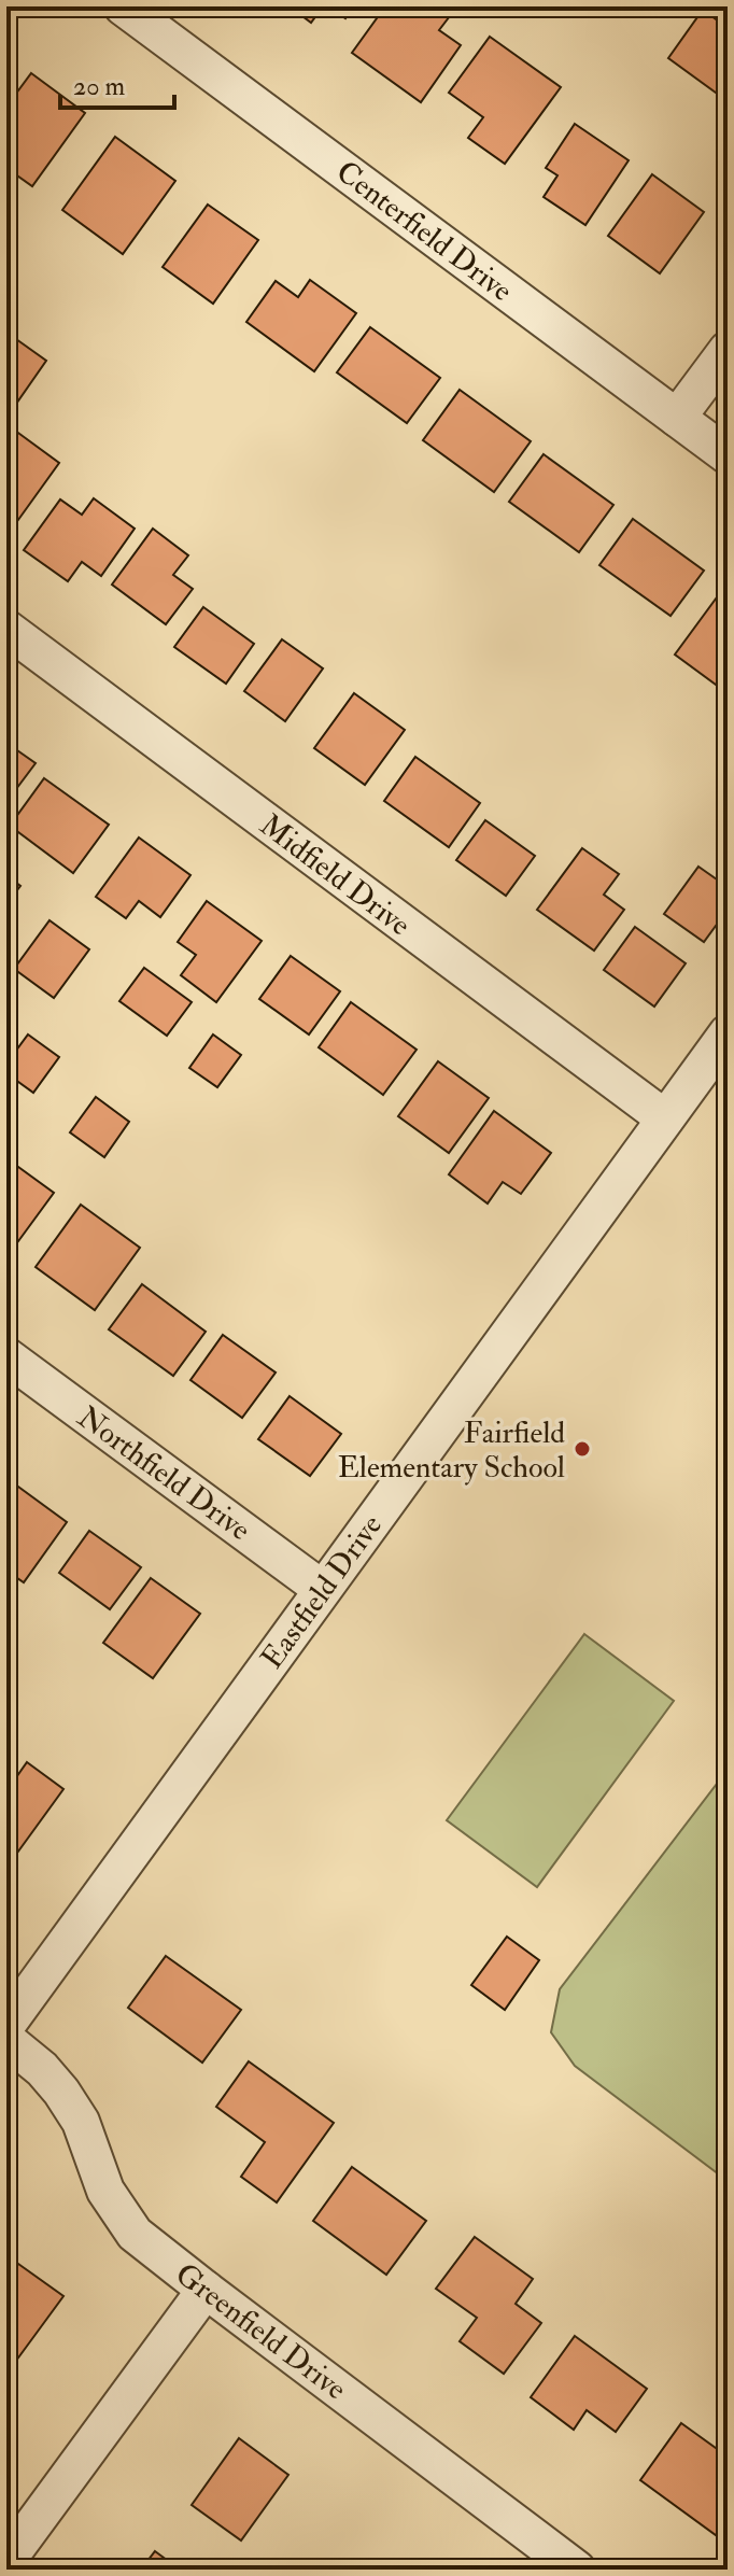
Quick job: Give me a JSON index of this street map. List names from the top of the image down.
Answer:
{
  "streets": {
    "street": [
      "Centerfield Drive",
      "Midfield Drive",
      "Northfield Drive",
      "Eastfield Drive",
      "Greenfield Drive"
    ]
  },
  "crossings": [
    ["Midfield Drive", "Eastfield Drive"],
    ["Northfield Drive", "Eastfield Drive"]
  ],
  "places": ["Fairfield Elementary School"],
  "scale_bar": "20 m"
}
